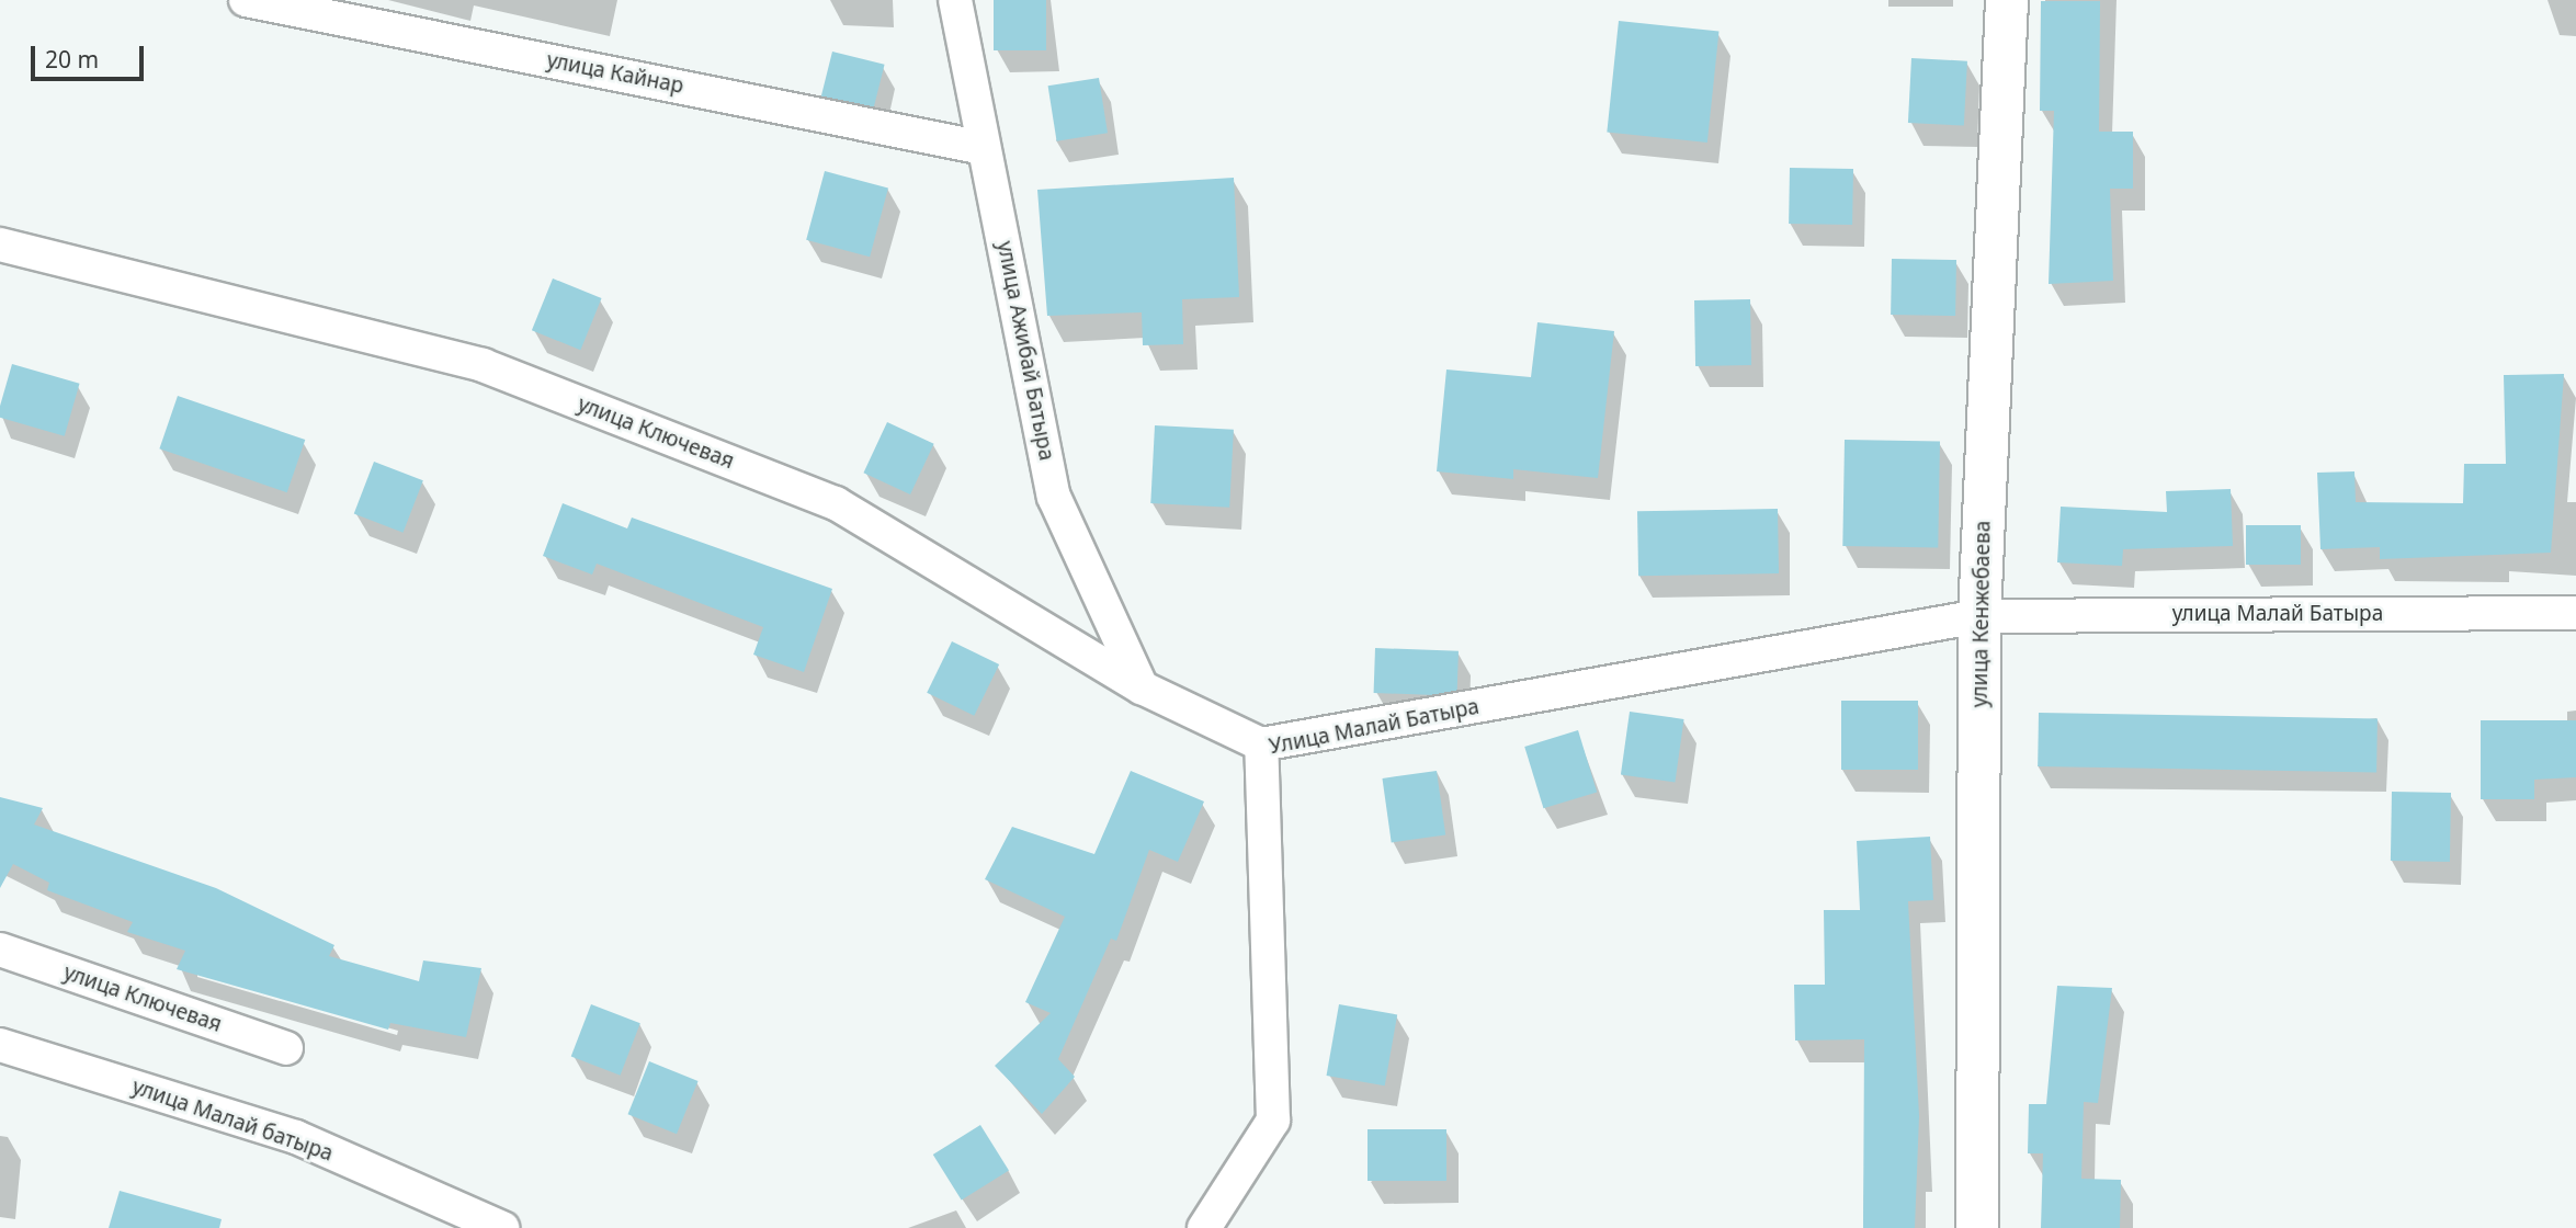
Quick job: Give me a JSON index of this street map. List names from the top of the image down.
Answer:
{
  "streets": {
    "street": [
      "улица Кайнар",
      "улица Ажибай Батыра",
      "улица Ключевая",
      "улица Кенжебаева",
      "улица Малай Батыра",
      "Улица Малай Батыра",
      "улица Малай батыра"
    ]
  },
  "crossings": [
    ["улица Кайнар", "улица Ажибай Батыра"],
    ["улица Ажибай Батыра", "улица Ключевая"],
    ["улица Ключевая", "Улица Малай Батыра"],
    ["улица Кенжебаева", "улица Малай Батыра"],
    ["улица Кенжебаева", "Улица Малай Батыра"],
    ["улица Малай Батыра", "Улица Малай Батыра"]
  ],
  "scale_bar": "20 m"
}
